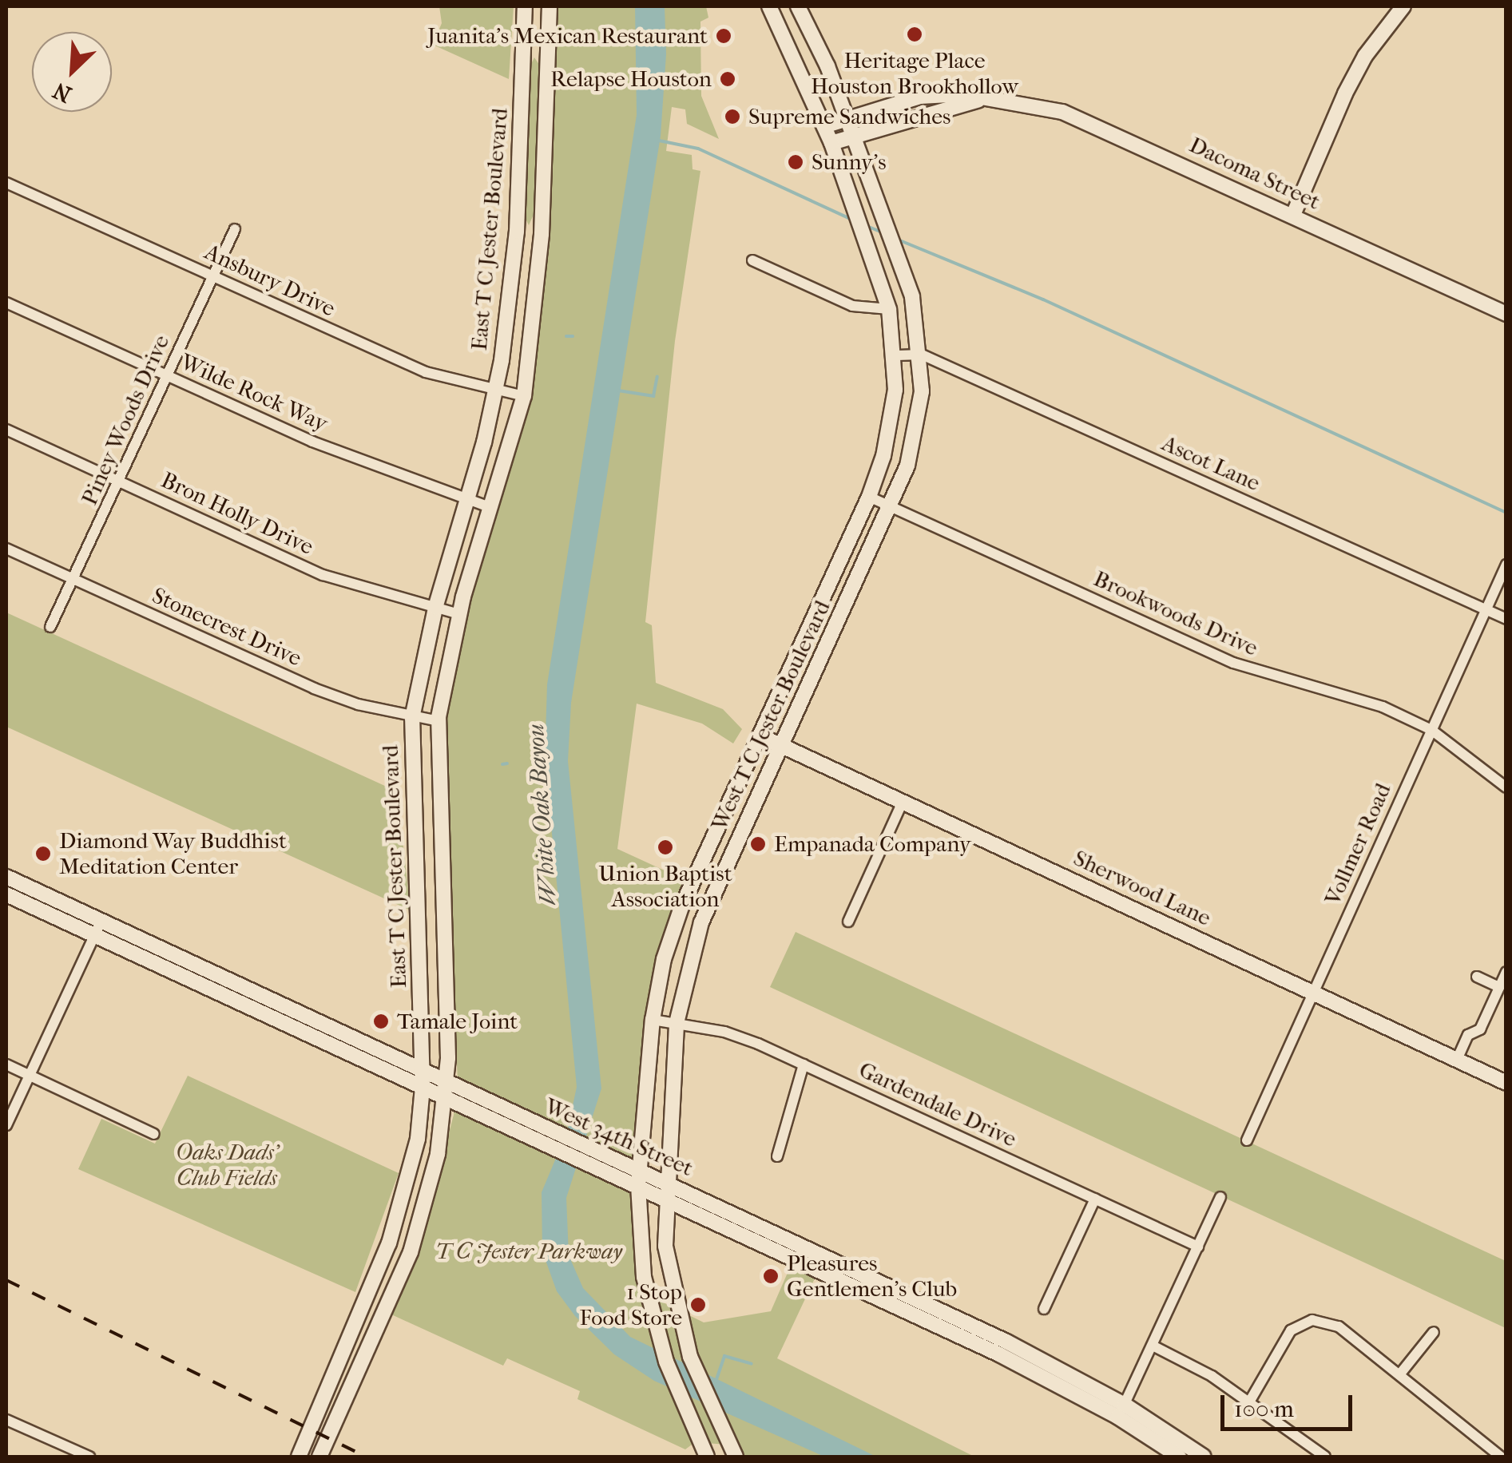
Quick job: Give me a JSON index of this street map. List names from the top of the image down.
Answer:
{
  "streets": {
    "main road": [
      "Dacoma Street",
      "East T C Jester Boulevard",
      "West T C Jester Boulevard",
      "Sherwood Lane",
      "West 34th Street"
    ],
    "street": [
      "Ansbury Drive",
      "Wilde Rock Way",
      "Piney Woods Drive",
      "Ascot Lane",
      "Bron Holly Drive",
      "Brookwoods Drive",
      "Stonecrest Drive",
      "Vollmer Road",
      "Gardendale Drive"
    ]
  },
  "crossings": [
    ["Dacoma Street", "West T C Jester Boulevard"],
    ["East T C Jester Boulevard", "Ansbury Drive"],
    ["East T C Jester Boulevard", "Wilde Rock Way"],
    ["East T C Jester Boulevard", "Bron Holly Drive"],
    ["East T C Jester Boulevard", "Stonecrest Drive"],
    ["East T C Jester Boulevard", "West 34th Street"],
    ["Ansbury Drive", "Piney Woods Drive"],
    ["Wilde Rock Way", "Piney Woods Drive"],
    ["Piney Woods Drive", "Bron Holly Drive"],
    ["Piney Woods Drive", "Stonecrest Drive"],
    ["Ascot Lane", "West T C Jester Boulevard"],
    ["Ascot Lane", "Vollmer Road"],
    ["Brookwoods Drive", "West T C Jester Boulevard"],
    ["Brookwoods Drive", "Vollmer Road"],
    ["West T C Jester Boulevard", "Sherwood Lane"],
    ["West T C Jester Boulevard", "Gardendale Drive"],
    ["West T C Jester Boulevard", "West 34th Street"],
    ["Vollmer Road", "Sherwood Lane"]
  ],
  "water": ["White Oak Bayou"],
  "parks": ["Oaks Dads' Club Fields", "T C Jester Parkway"],
  "places": [
    "Heritage Place Houston Brookhollow",
    "Juanita's Mexican Restaurant",
    "Relapse Houston",
    "Supreme Sandwiches",
    "Sunny's",
    "Empanada Company",
    "Union Baptist Association",
    "Diamond Way Buddhist Meditation Center",
    "Tamale Joint",
    "Pleasures Gentlemen's Club",
    "1 Stop Food Store"
  ],
  "scale_bar": "100 m",
  "north": "bottom left"
}
